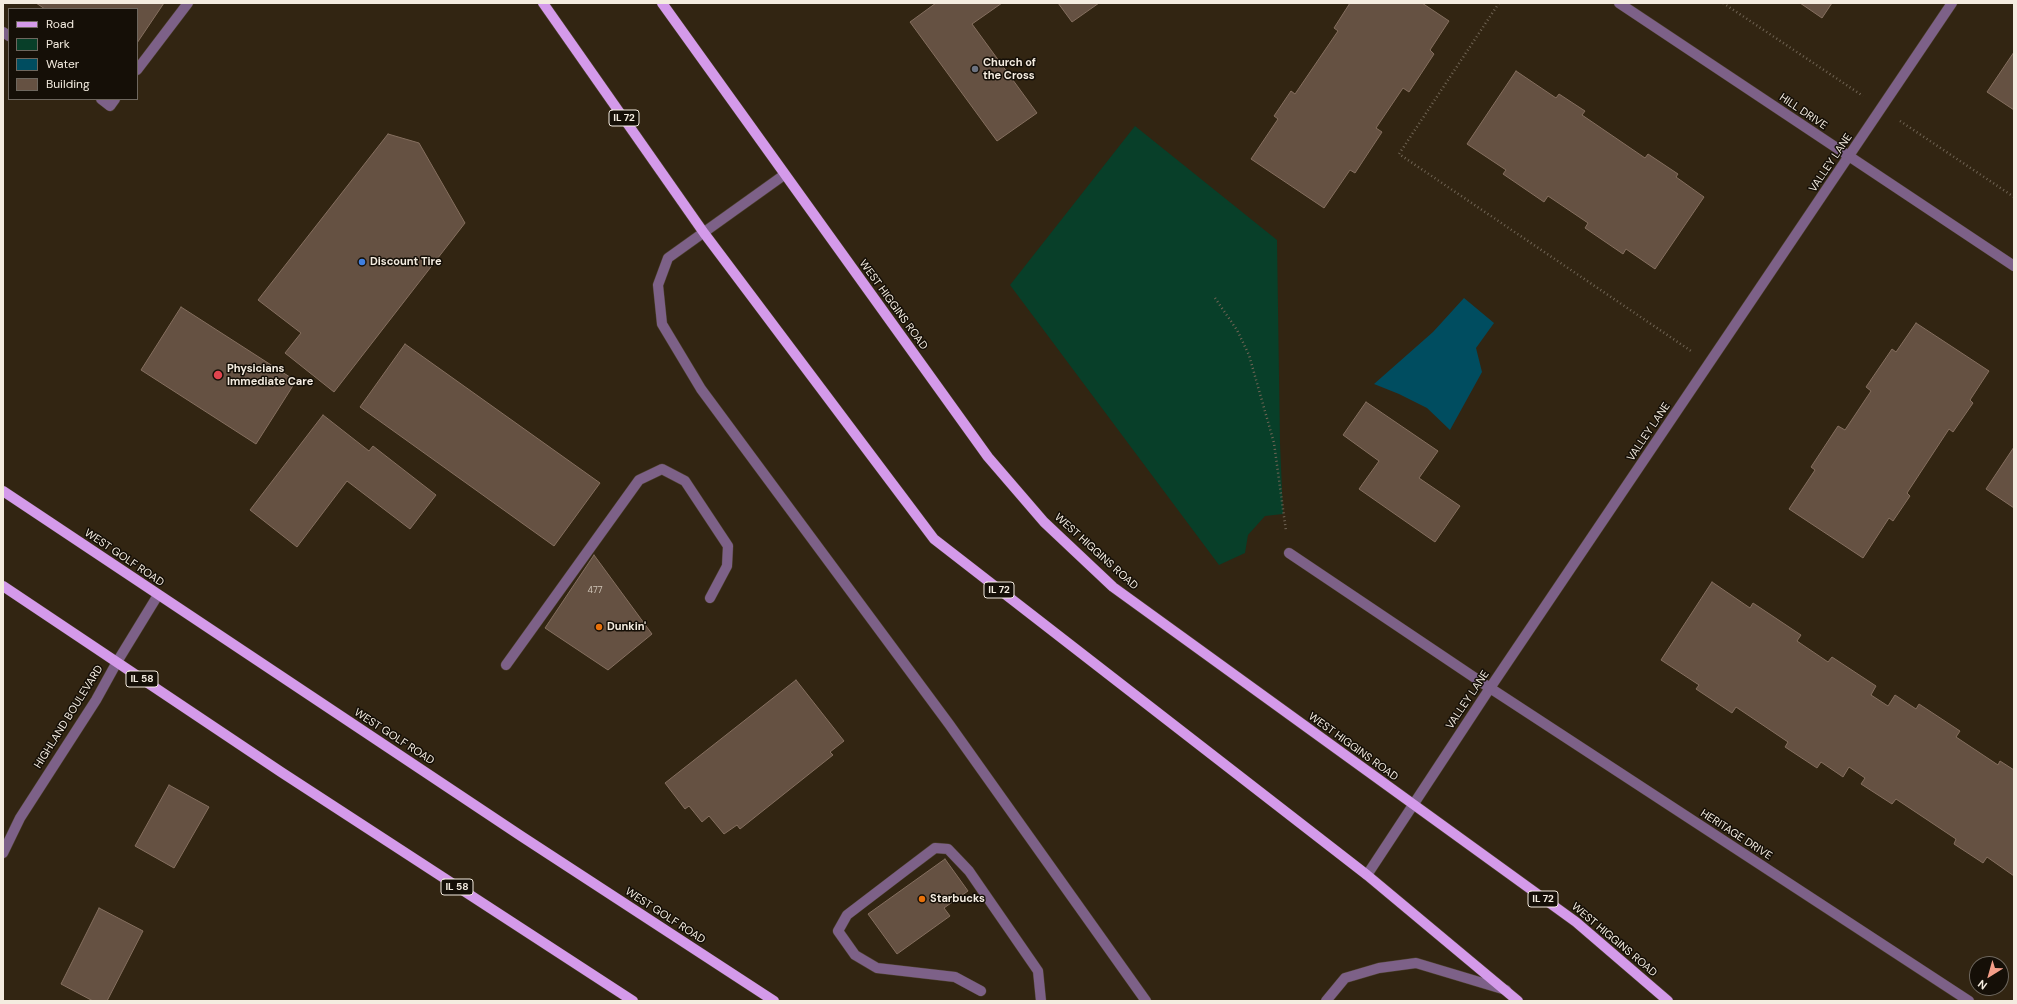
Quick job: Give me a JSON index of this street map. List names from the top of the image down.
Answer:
{
  "streets": {
    "main road": [
      "IL 72",
      "WEST HIGGINS ROAD",
      "WEST GOLF ROAD",
      "IL 58"
    ],
    "street": [
      "HILL DRIVE",
      "VALLEY LANE",
      "HIGHLAND BOULEVARD",
      "HERITAGE DRIVE"
    ]
  },
  "crossings": [
    ["HILL DRIVE", "VALLEY LANE"],
    ["IL 72", "VALLEY LANE"],
    ["VALLEY LANE", "WEST HIGGINS ROAD"],
    ["VALLEY LANE", "HERITAGE DRIVE"],
    ["WEST GOLF ROAD", "HIGHLAND BOULEVARD"],
    ["IL 58", "HIGHLAND BOULEVARD"]
  ],
  "places": [
    "Church of the Cross",
    "Discount Tire",
    "Physicians Immediate Care",
    "Dunkin'",
    "Starbucks"
  ],
  "house_numbers": ["477"],
  "legend": [
    "Road",
    "Park",
    "Water",
    "Building"
  ],
  "north": "bottom left"
}
